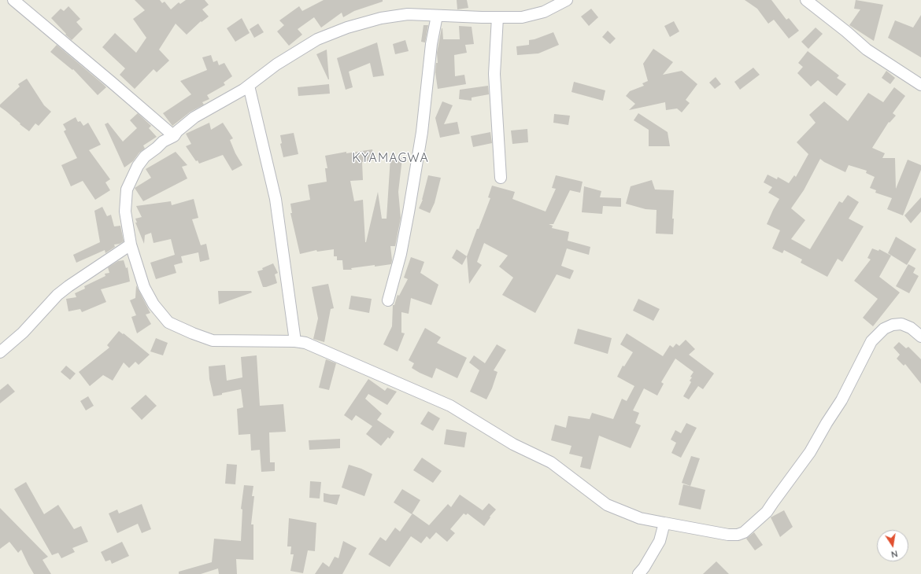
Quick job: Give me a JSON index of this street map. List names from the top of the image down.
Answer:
{
  "districts": ["KYAMAGWA"],
  "north": "bottom"
}
